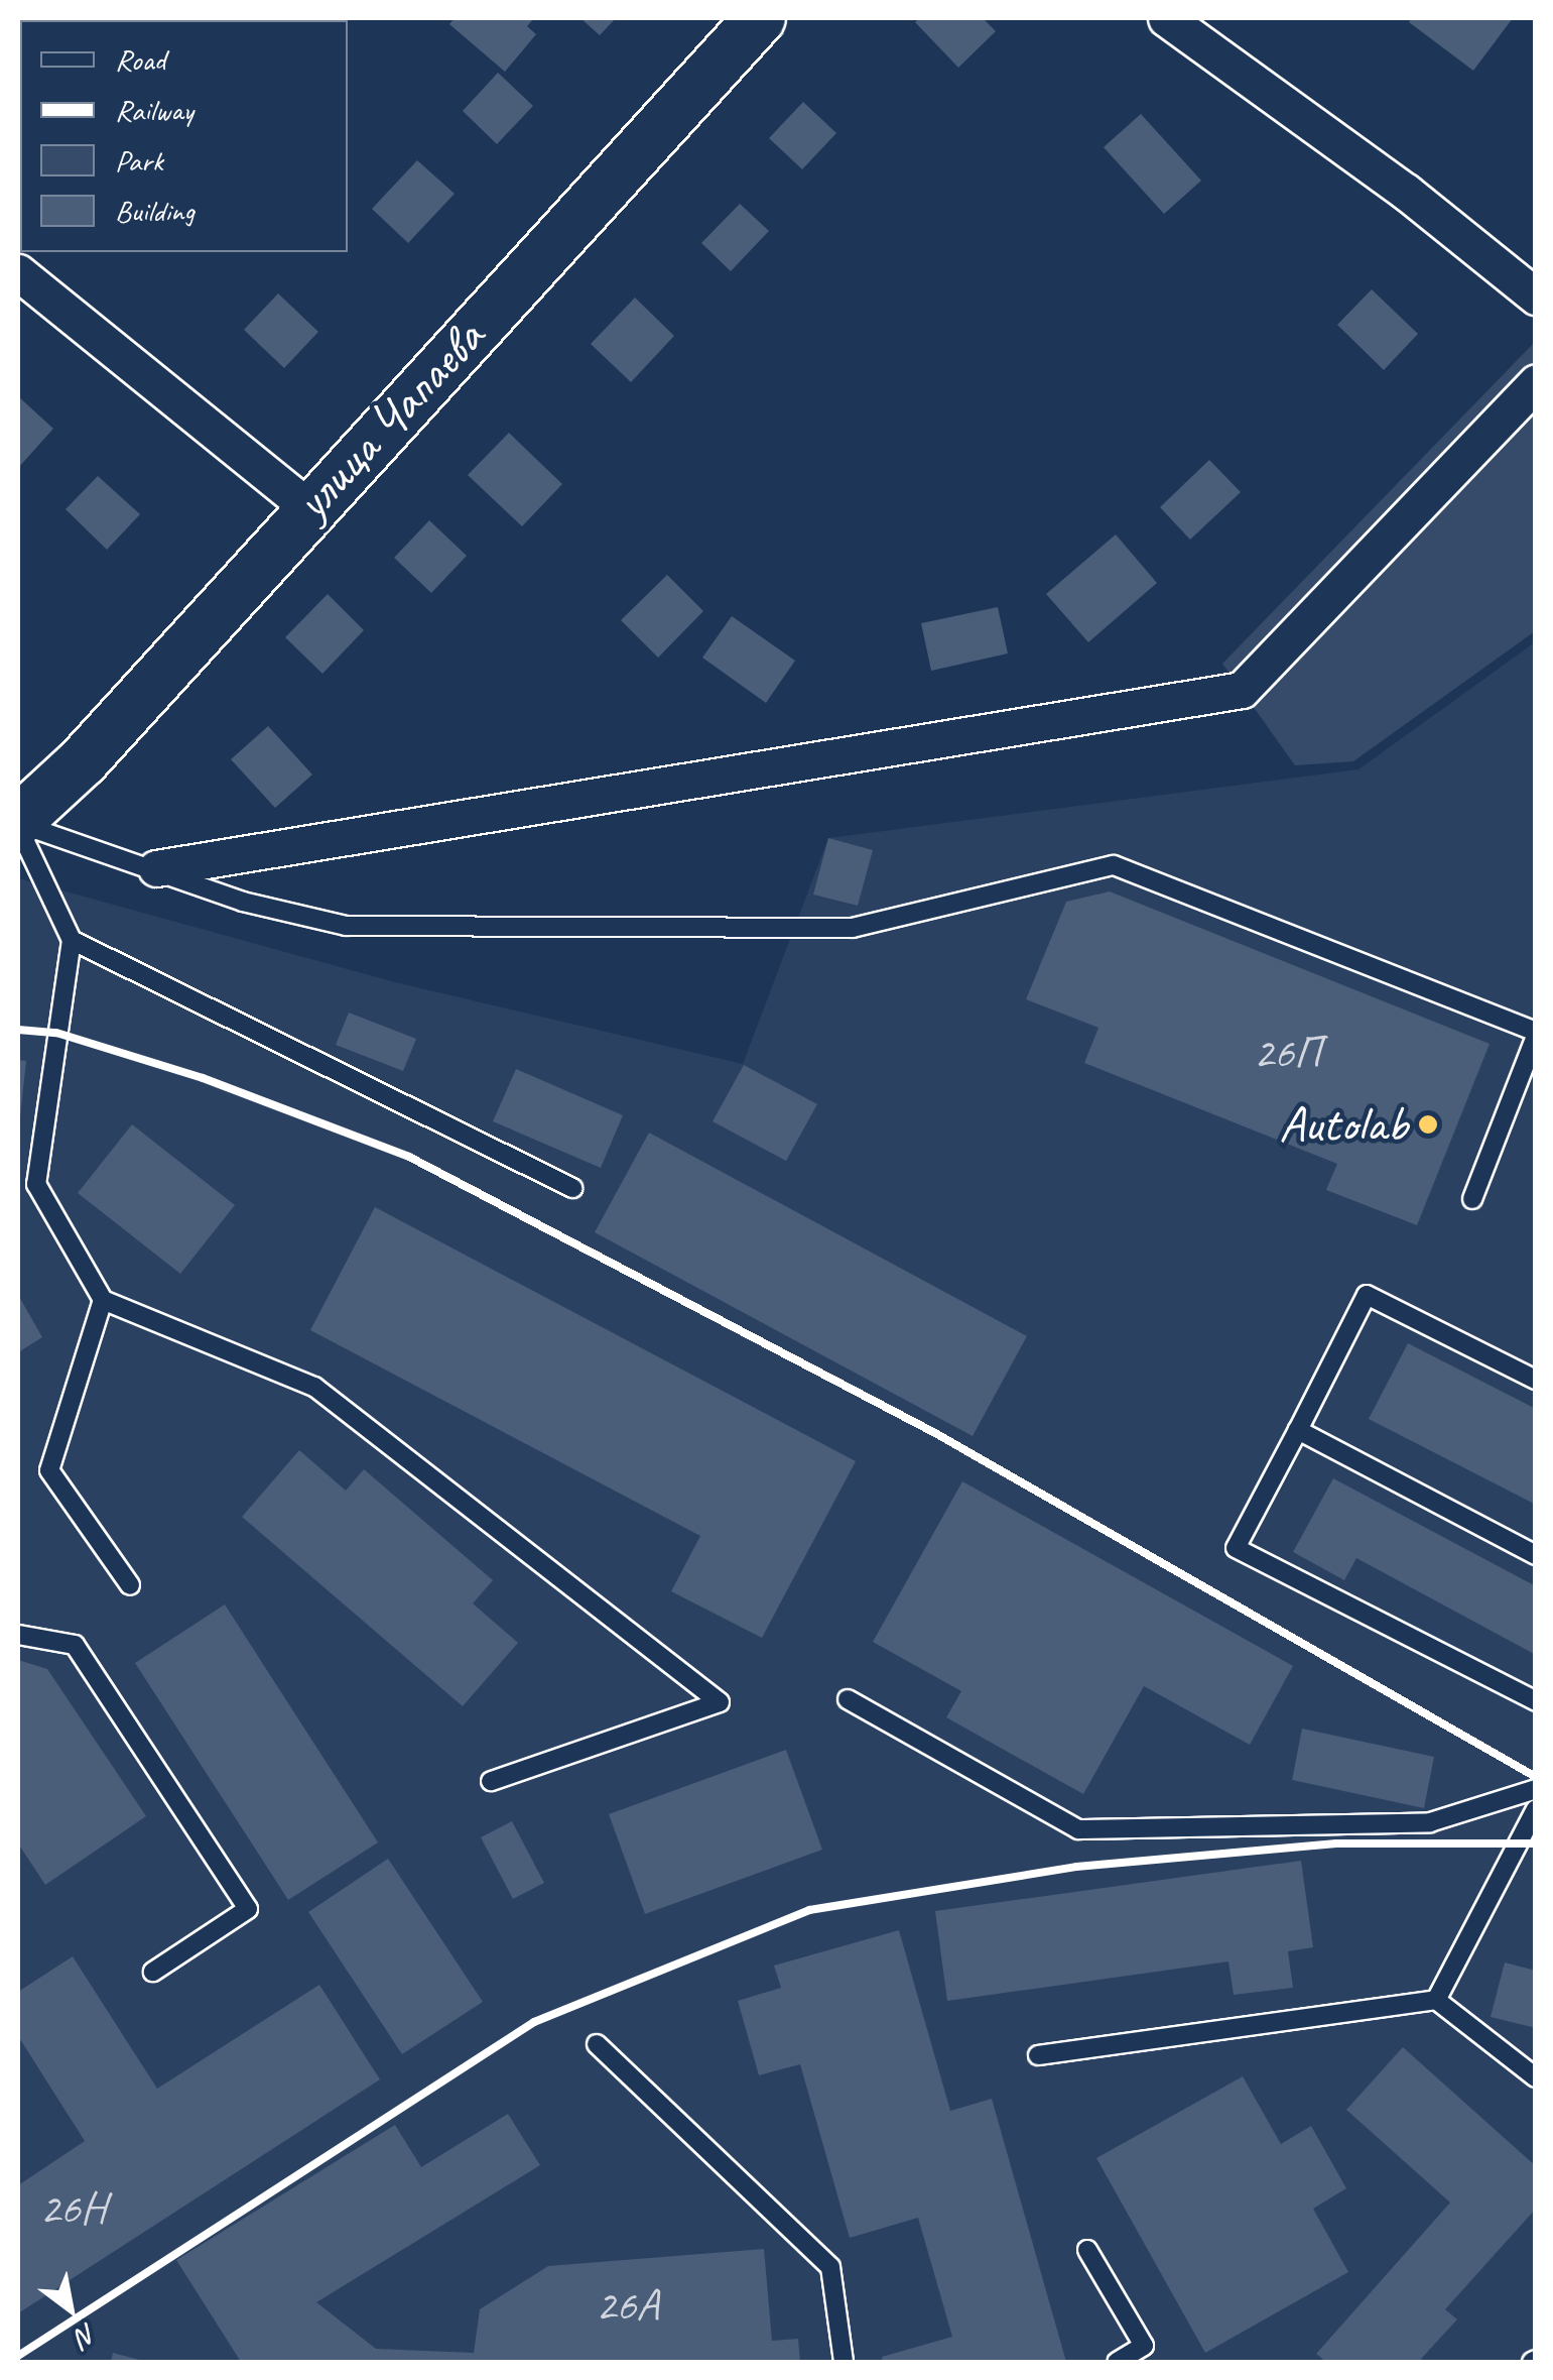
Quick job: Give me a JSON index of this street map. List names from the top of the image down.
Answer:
{
  "streets": {
    "street": ["улица Чапаева"]
  },
  "places": ["Autolab"],
  "house_numbers": ["26П", "26Н", "26А"],
  "legend": [
    "Road",
    "Railway",
    "Park",
    "Building"
  ],
  "north": "bottom right"
}
